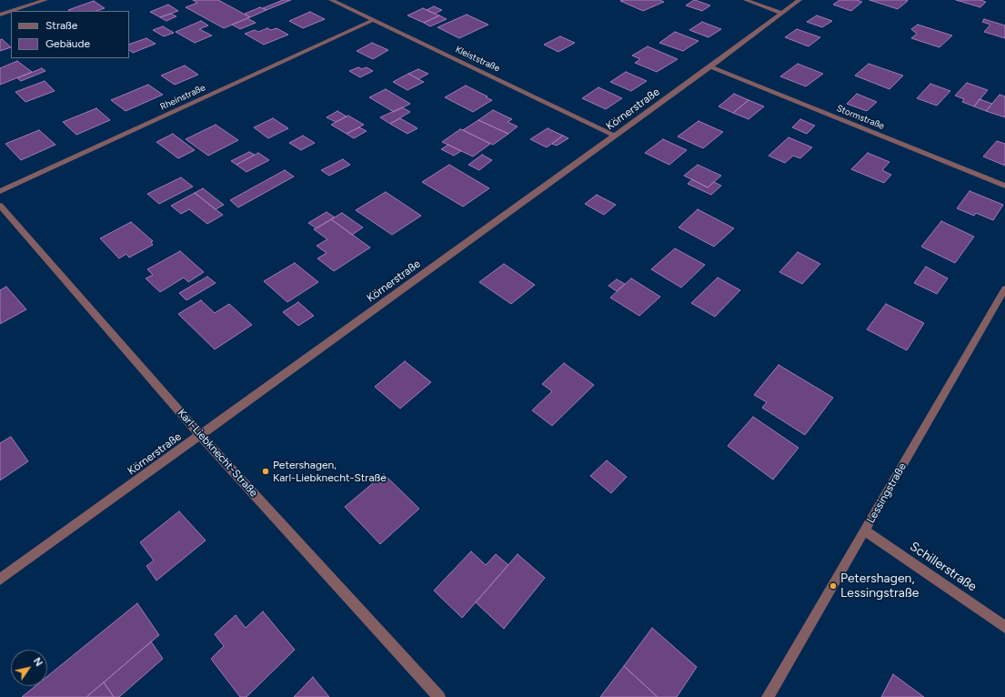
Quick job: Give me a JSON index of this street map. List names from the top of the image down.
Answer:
{
  "streets": {
    "street": [
      "Kleiststraße",
      "Rheinstraße",
      "Körnerstraße",
      "Stormstraße",
      "Karl-Liebknecht-Straße",
      "Lessingstraße",
      "Schillerstraße"
    ]
  },
  "crossings": [
    ["Kleiststraße", "Rheinstraße"],
    ["Kleiststraße", "Körnerstraße"],
    ["Körnerstraße", "Stormstraße"],
    ["Körnerstraße", "Karl-Liebknecht-Straße"],
    ["Lessingstraße", "Schillerstraße"]
  ],
  "places": ["Petershagen, Karl-Liebknecht-Straße", "Petershagen, Lessingstraße"],
  "legend": ["Straße", "Gebäude"],
  "north": "top right"
}
